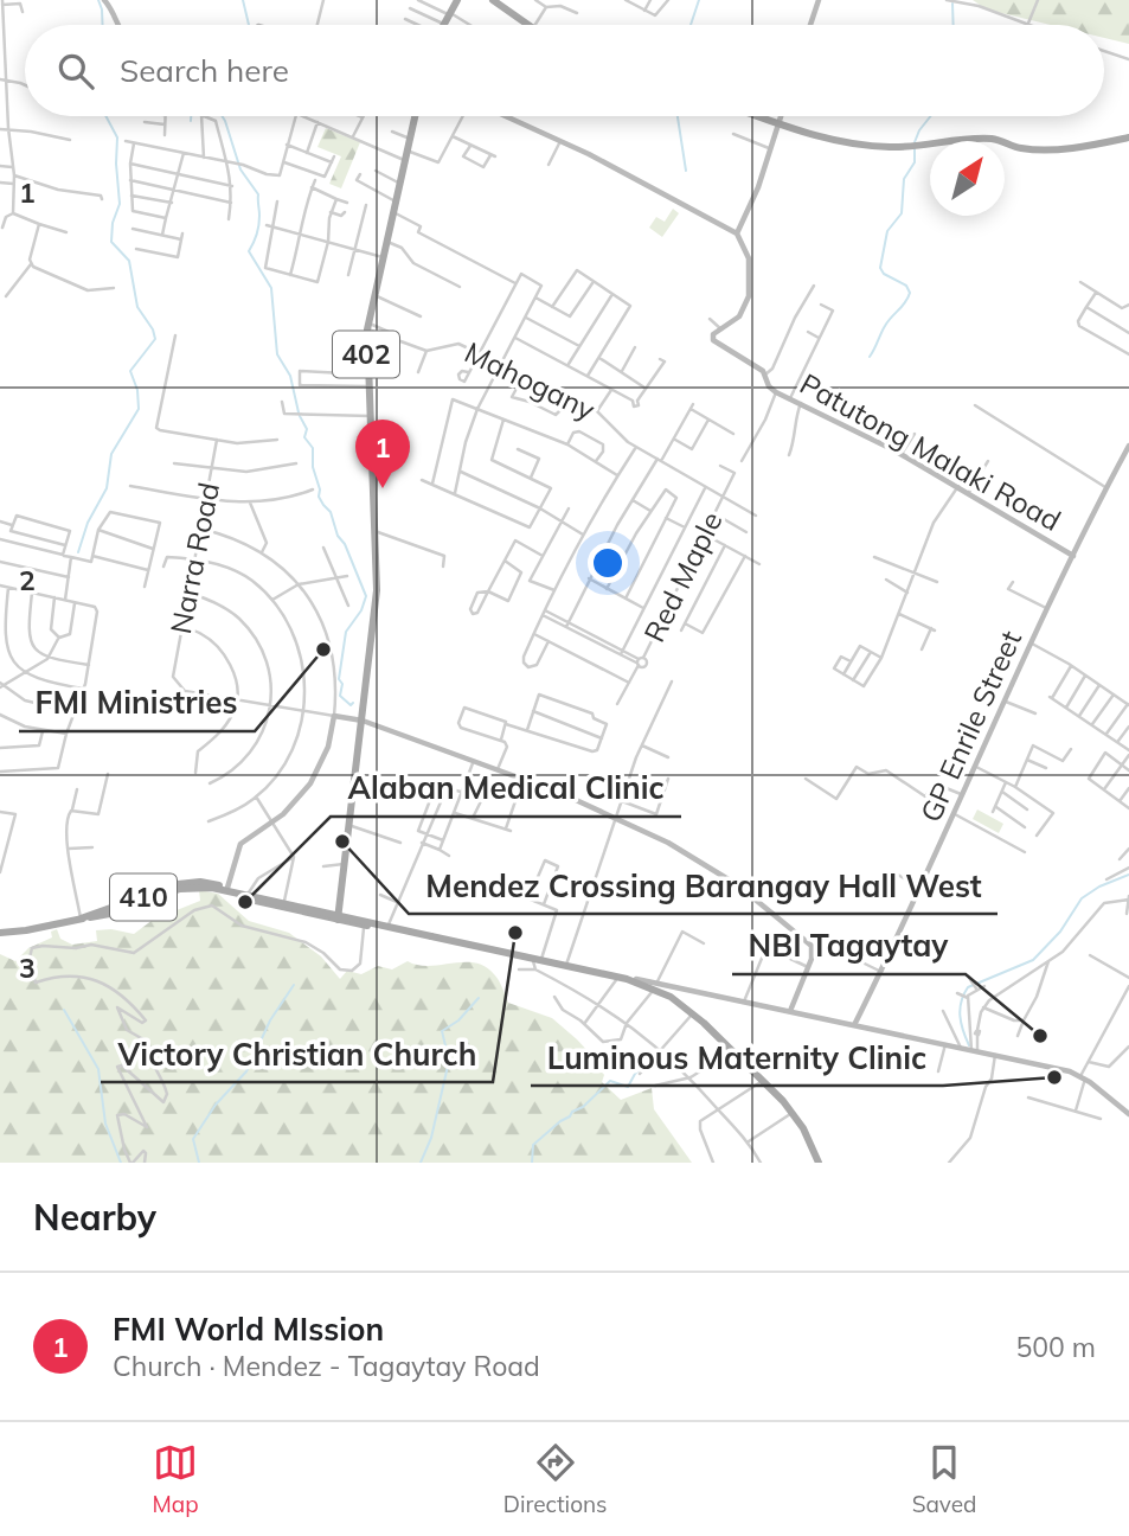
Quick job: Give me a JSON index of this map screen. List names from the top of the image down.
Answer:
{
  "streets": {
    "main road": ["402", "410"],
    "street": [
      "Mahogany",
      "Patutong Malaki Road",
      "Narra Road",
      "Red Maple",
      "GP Enrile Street"
    ]
  },
  "crossings": [
    ["402", "Mahogany"],
    ["402", "410"],
    ["Mahogany", "Red Maple"],
    ["Patutong Malaki Road", "GP Enrile Street"]
  ],
  "places": [
    "FMI Ministries",
    "Mendez Crossing Barangay Hall West",
    "Alaban Medical Clinic",
    "Victory Christian Church",
    "NBI Tagaytay",
    "Luminous Maternity Clinic"
  ],
  "north": "top right",
  "page": {
    "search": "Search here",
    "pins": "1",
    "heading": "Nearby",
    "list": [
      {
        "mark": "1",
        "name": "FMI World MIssion",
        "note": "Church · Mendez - Tagaytay Road",
        "value": "500 m"
      }
    ],
    "nav": ["Map", "Directions", "Saved"]
  },
  "grid": {
    "rows": ["1", "2", "3"]
  }
}
